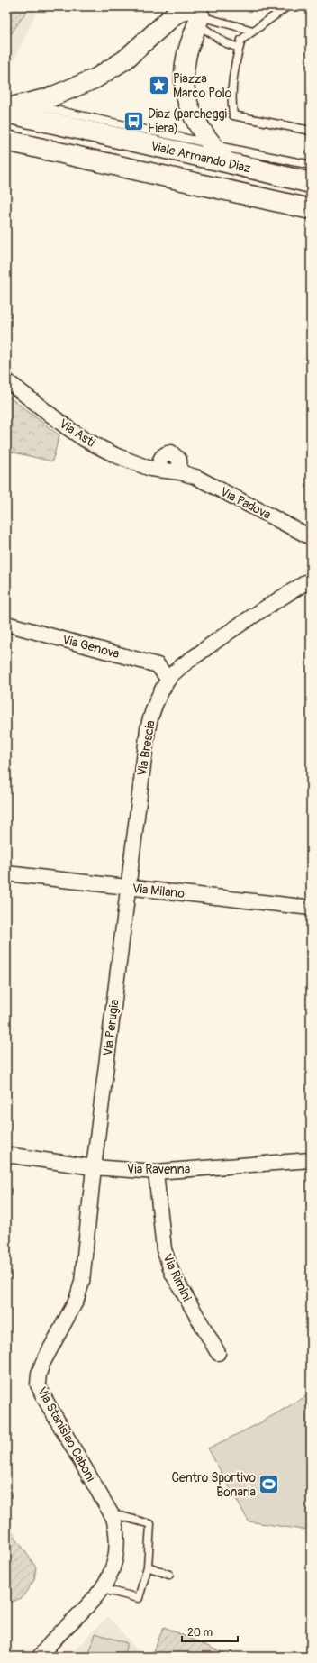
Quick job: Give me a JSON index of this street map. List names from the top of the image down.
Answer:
{
  "streets": {
    "main road": ["Viale Armando Diaz"],
    "street": [
      "Via Asti",
      "Via Padova",
      "Via Genova",
      "Via Brescia",
      "Via Milano",
      "Via Perugia",
      "Via Ravenna",
      "Via Rimini",
      "Via Stanislao Caboni"
    ]
  },
  "crossings": [
    ["Via Asti", "Via Padova"],
    ["Via Genova", "Via Brescia"],
    ["Via Brescia", "Via Milano"],
    ["Via Brescia", "Via Perugia"],
    ["Via Milano", "Via Perugia"],
    ["Via Perugia", "Via Ravenna"],
    ["Via Perugia", "Via Stanislao Caboni"],
    ["Via Ravenna", "Via Rimini"],
    ["Via Ravenna", "Via Stanislao Caboni"]
  ],
  "places": {
    "place": ["Piazza Marco Polo"],
    "bus stop": ["Diaz (parcheggi Fiera)"],
    "sports": ["Centro Sportivo Bonaria"]
  },
  "scale_bar": "20 m"
}
